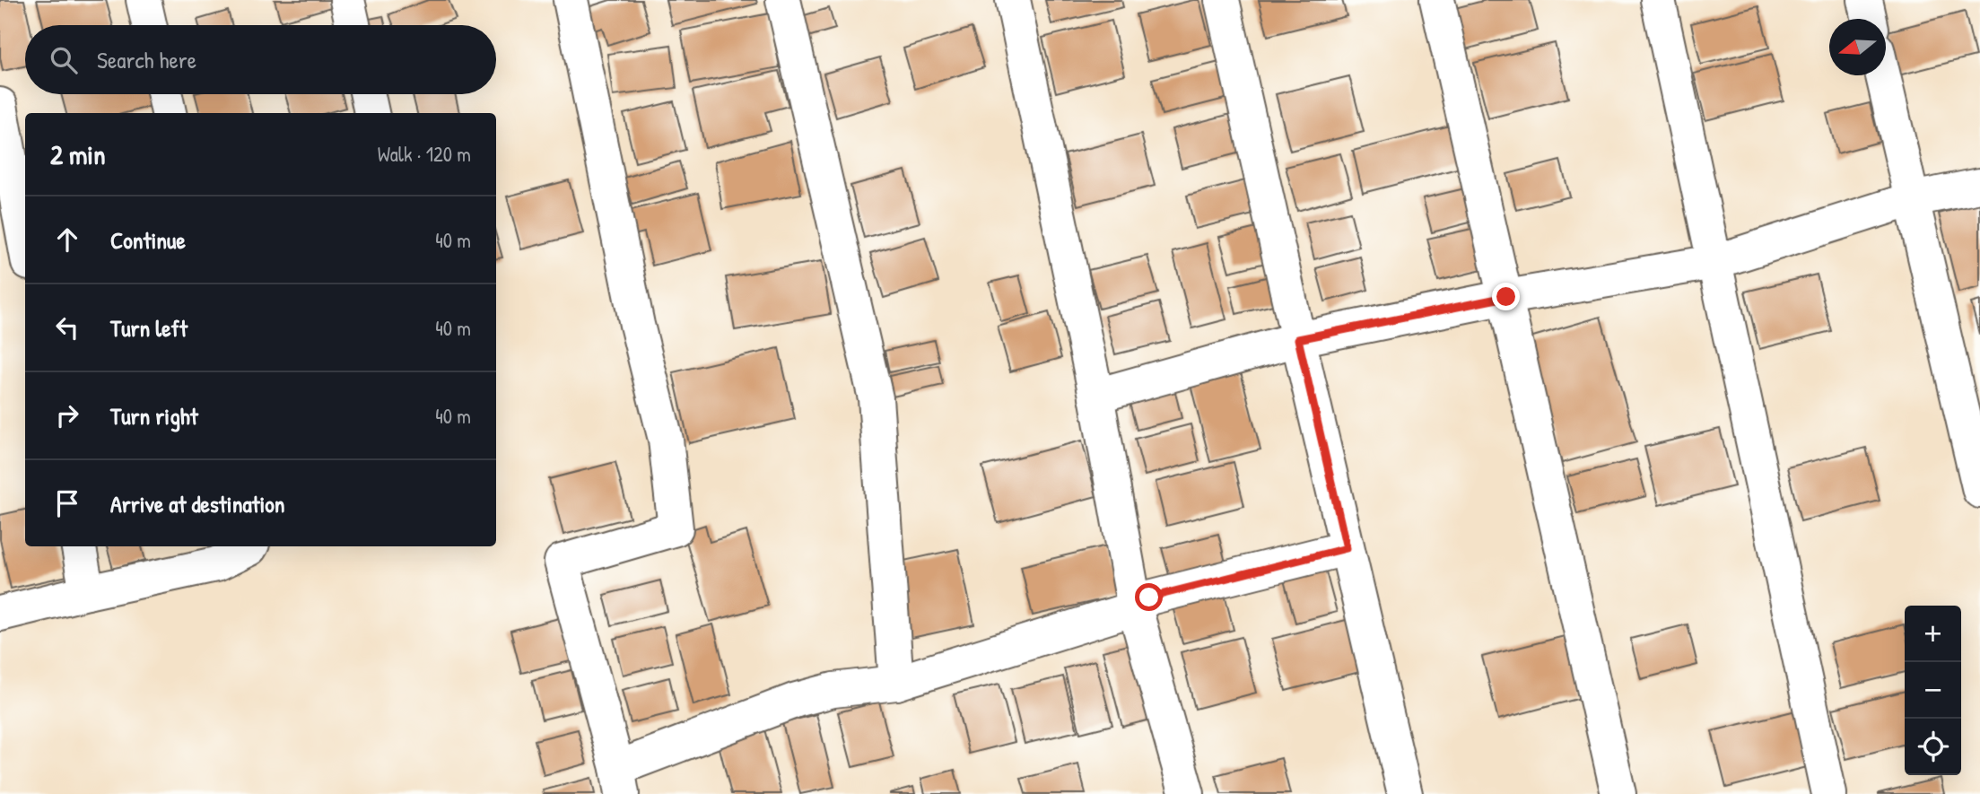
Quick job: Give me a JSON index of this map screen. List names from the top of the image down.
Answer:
{
  "north": "left",
  "page": {
    "search": "Search here",
    "heading": ["2 min", "Walk · 120 m"],
    "list": [
      ["Continue", "40 m"],
      ["Turn left", "40 m"],
      ["Turn right", "40 m"],
      "Arrive at destination"
    ],
    "map_buttons": ["+", "−"]
  }
}
